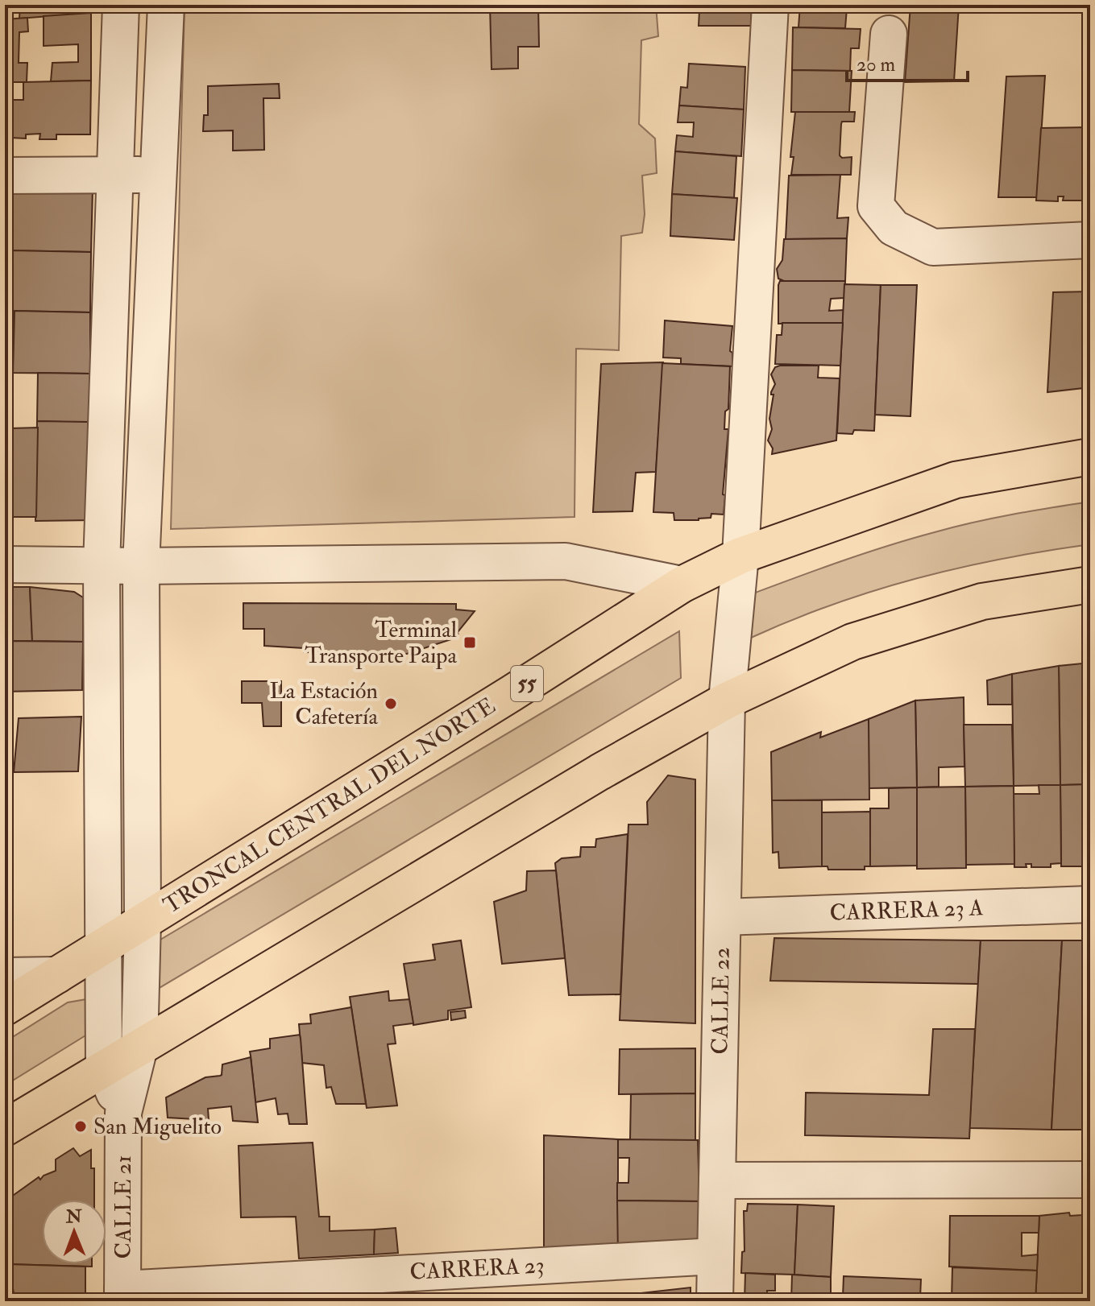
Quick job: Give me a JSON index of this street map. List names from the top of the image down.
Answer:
{
  "streets": {
    "highway": ["55", "TRONCAL CENTRAL DEL NORTE"],
    "street": [
      "CARRERA 23 A",
      "CALLE 22",
      "CALLE 21",
      "CARRERA 23"
    ]
  },
  "crossings": [
    ["TRONCAL CENTRAL DEL NORTE", "CALLE 22"],
    ["CARRERA 23 A", "CALLE 22"],
    ["CALLE 22", "CARRERA 23"],
    ["CALLE 21", "CARRERA 23"]
  ],
  "places": {
    "transit": ["Terminal Transporte Paipa"],
    "other": ["La Estación Cafetería", "San Miguelito"]
  },
  "scale_bar": "20 m",
  "north": "top"
}
